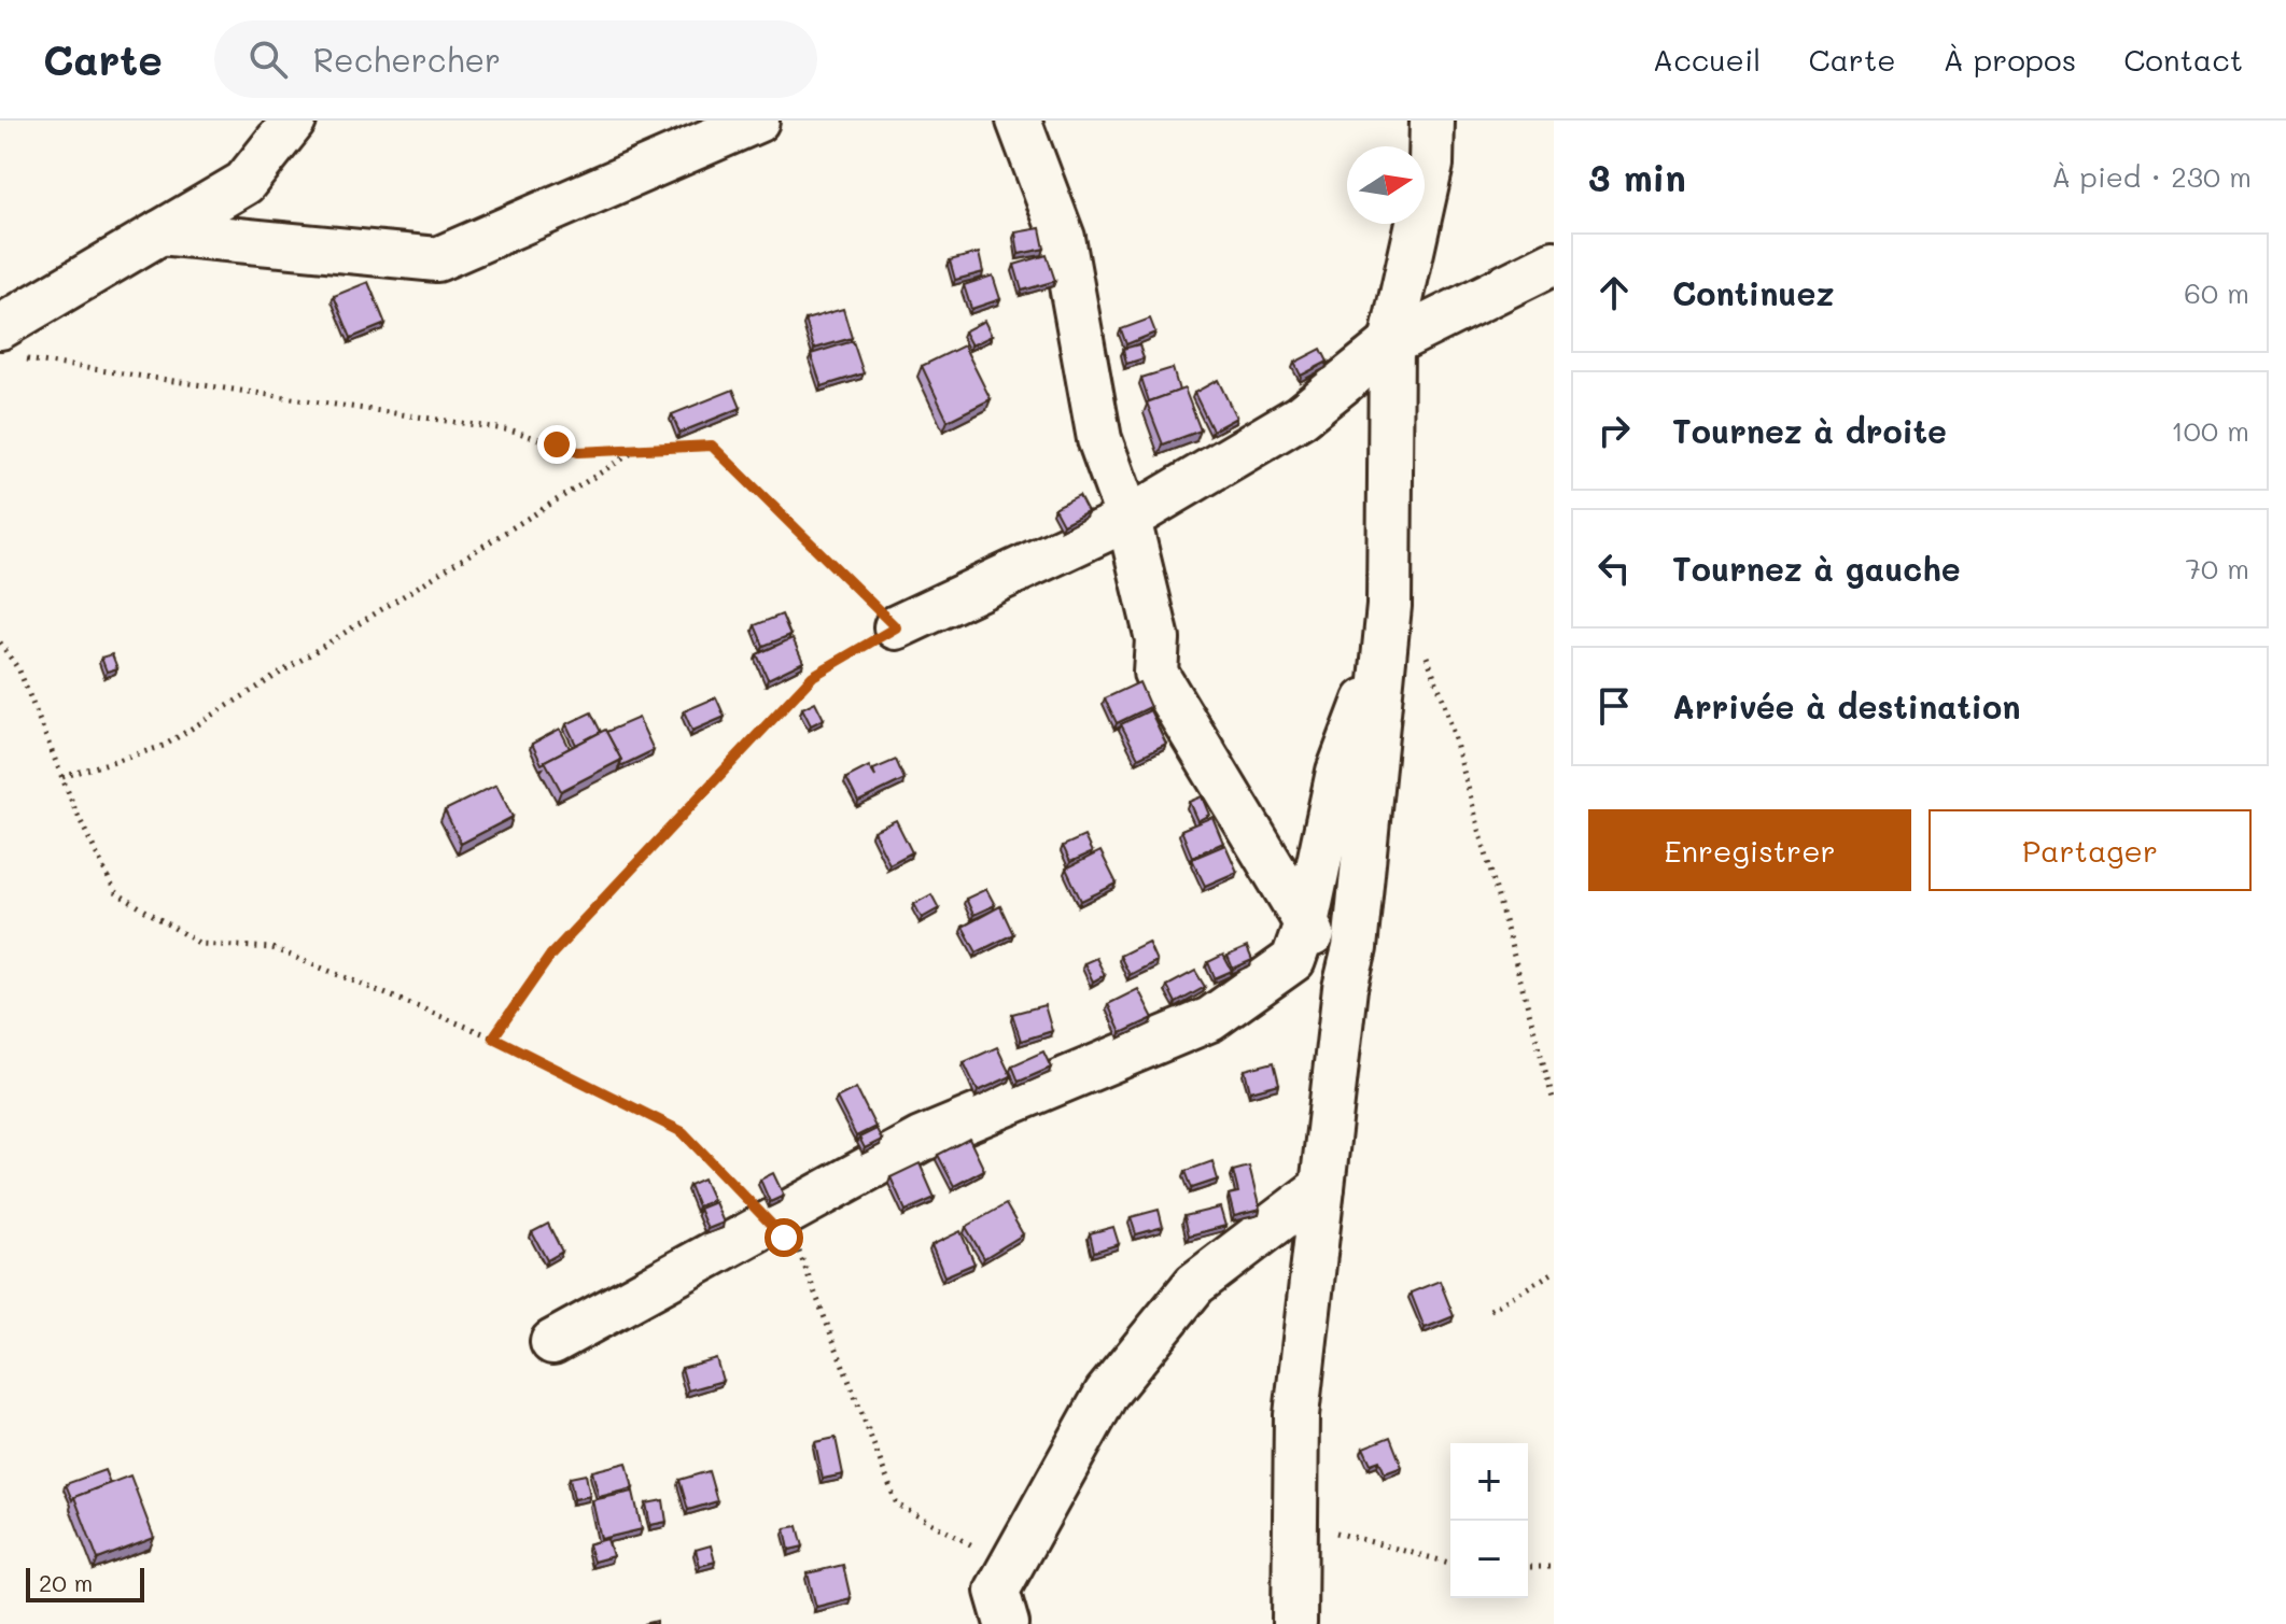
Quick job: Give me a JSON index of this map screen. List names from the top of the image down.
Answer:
{
  "scale_bar": "20 m",
  "north": "right",
  "page": {
    "header": "Carte",
    "search": "Rechercher",
    "nav": [
      "Accueil",
      "Carte",
      "À propos",
      "Contact"
    ],
    "heading": ["3 min", "À pied · 230 m"],
    "list": [
      ["Continuez", "60 m"],
      ["Tournez à droite", "100 m"],
      ["Tournez à gauche", "70 m"],
      "Arrivée à destination"
    ],
    "buttons": ["Enregistrer", "Partager"],
    "map_buttons": ["+", "−"],
    "scale": "20 m"
  }
}
